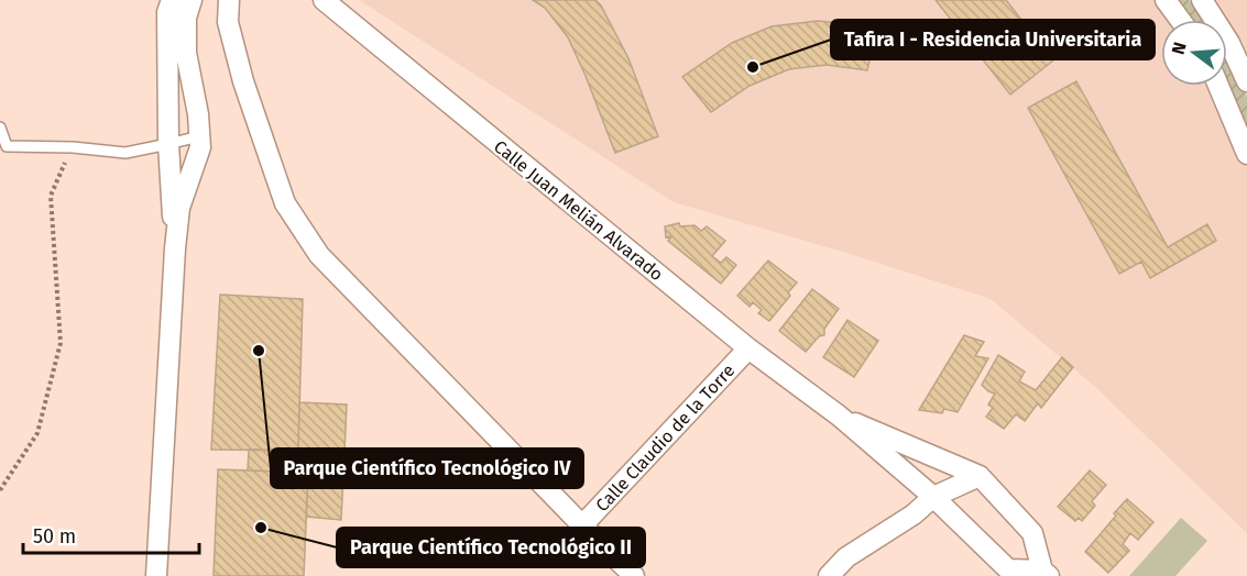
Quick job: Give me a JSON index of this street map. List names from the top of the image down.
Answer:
{
  "streets": {
    "street": ["Calle Juan Melián Alvarado", "Calle Claudio de la Torre"]
  },
  "crossings": [
    ["Calle Juan Melián Alvarado", "Calle Claudio de la Torre"]
  ],
  "places": ["Tafira I - Residencia Universitaria", "Parque Científico Tecnológico IV", "Parque Científico Tecnológico II"],
  "scale_bar": "50 m",
  "north": "left"
}
